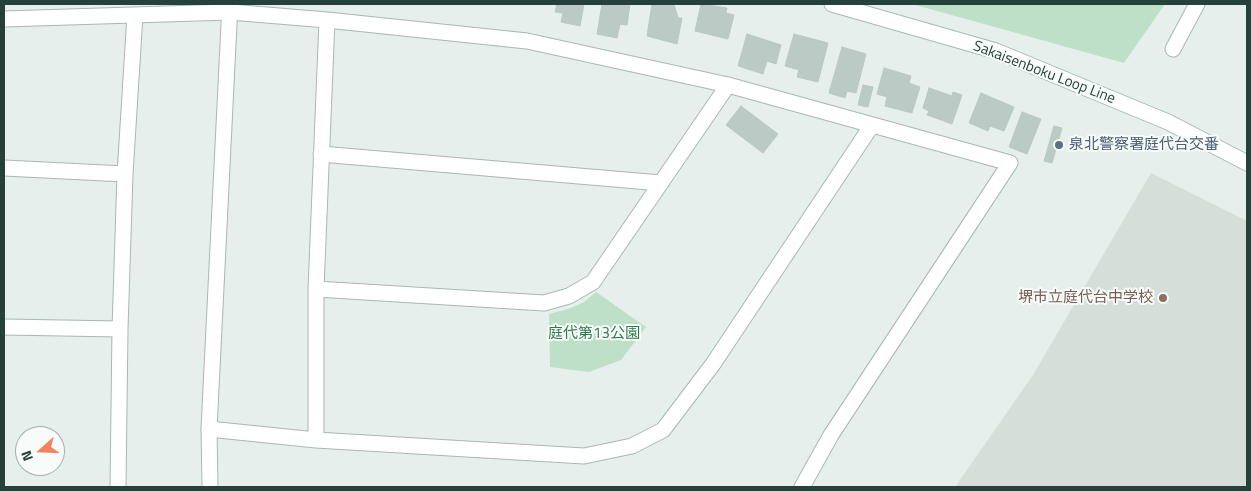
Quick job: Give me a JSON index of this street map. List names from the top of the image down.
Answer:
{
  "streets": {
    "street": ["Sakaisenboku Loop Line"]
  },
  "parks": ["庭代第13公園"],
  "places": ["泉北警察署庭代台交番", "堺市立庭代台中学校"],
  "north": "left"
}
